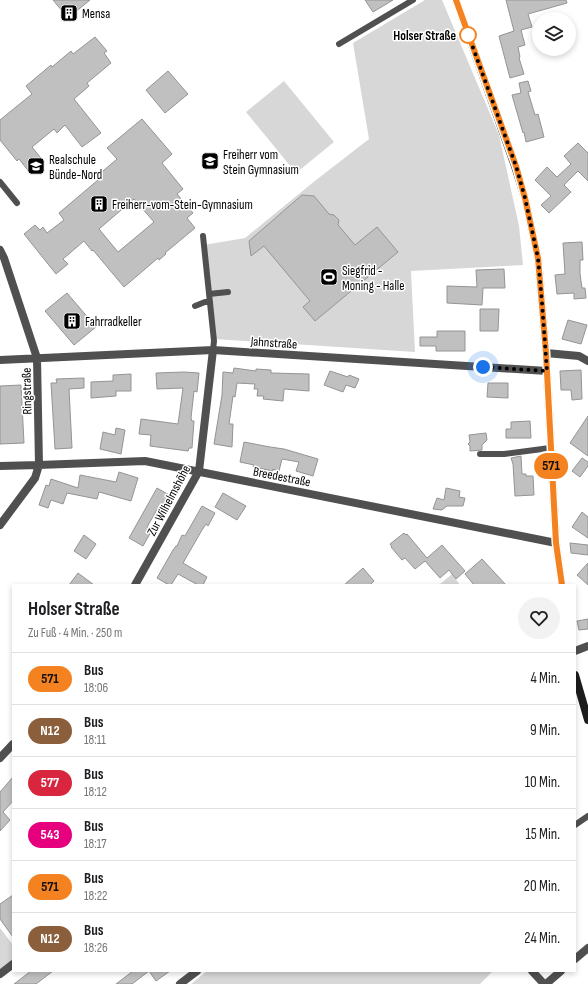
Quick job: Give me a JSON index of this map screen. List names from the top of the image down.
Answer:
{
  "streets": {
    "street": [
      "Jahnstraße",
      "Ringstraße",
      "Breedestraße",
      "Zur Wilhelmshöhe"
    ]
  },
  "crossings": [
    ["Jahnstraße", "Ringstraße"],
    ["Jahnstraße", "Zur Wilhelmshöhe"],
    ["Ringstraße", "Breedestraße"],
    ["Breedestraße", "Zur Wilhelmshöhe"]
  ],
  "places": {
    "building": ["Mensa", "Freiherr-vom-Stein-Gymnasium", "Fahrradkeller"],
    "other": ["Holser Straße"],
    "school or university": ["Freiherr vom Stein Gymnasium", "Realschule Bünde-Nord"],
    "sports": ["Siegfrid - Moning - Halle"]
  },
  "lines": ["bus line 571"],
  "page": {
    "on_map": "571",
    "heading": ["Holser Straße", "Zu Fuß · 4 Min. · 250 m"],
    "list": [
      {
        "mark": "571",
        "name": "Bus",
        "note": "18:06",
        "value": "4 Min."
      },
      {
        "mark": "N12",
        "name": "Bus",
        "note": "18:11",
        "value": "9 Min."
      },
      {
        "mark": "577",
        "name": "Bus",
        "note": "18:12",
        "value": "10 Min."
      },
      {
        "mark": "543",
        "name": "Bus",
        "note": "18:17",
        "value": "15 Min."
      },
      {
        "mark": "571",
        "name": "Bus",
        "note": "18:22",
        "value": "20 Min."
      },
      {
        "mark": "N12",
        "name": "Bus",
        "note": "18:26",
        "value": "24 Min."
      }
    ]
  }
}
